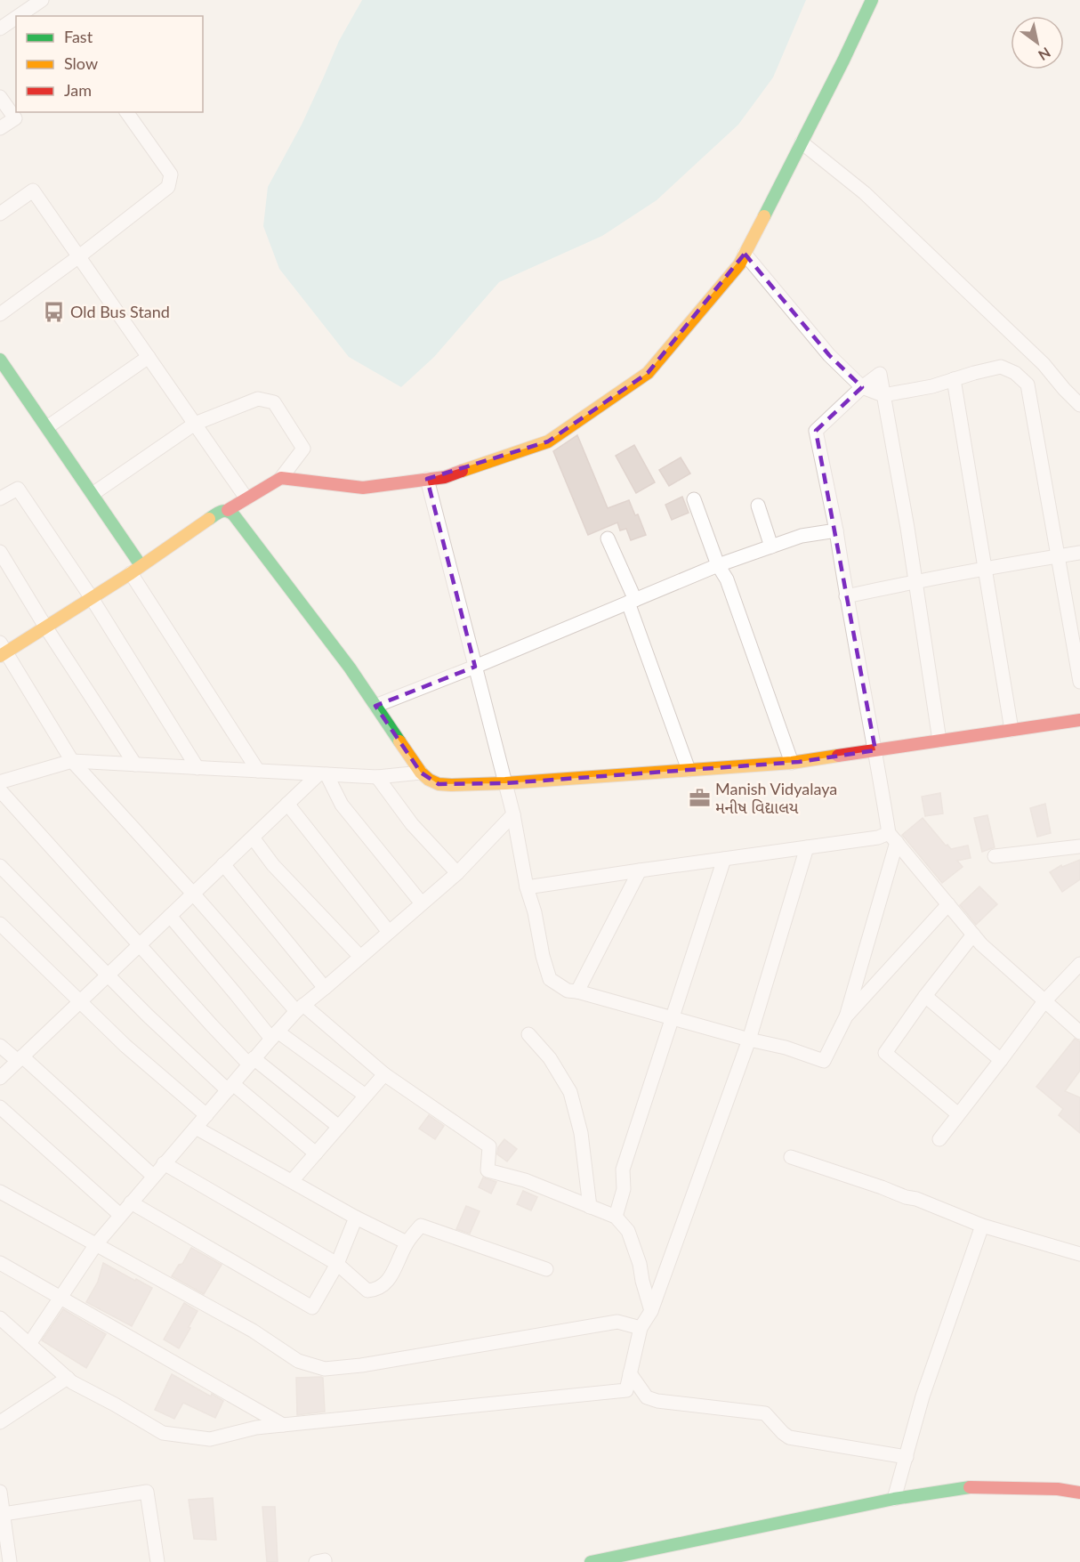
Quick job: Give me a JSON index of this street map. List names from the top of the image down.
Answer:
{
  "places": {
    "bus stop": ["Old Bus Stand"],
    "office": ["Manish Vidyalaya મનીષ વિદ્યાલય"]
  },
  "legend": ["Fast", "Slow", "Jam"],
  "north": "bottom right"
}
